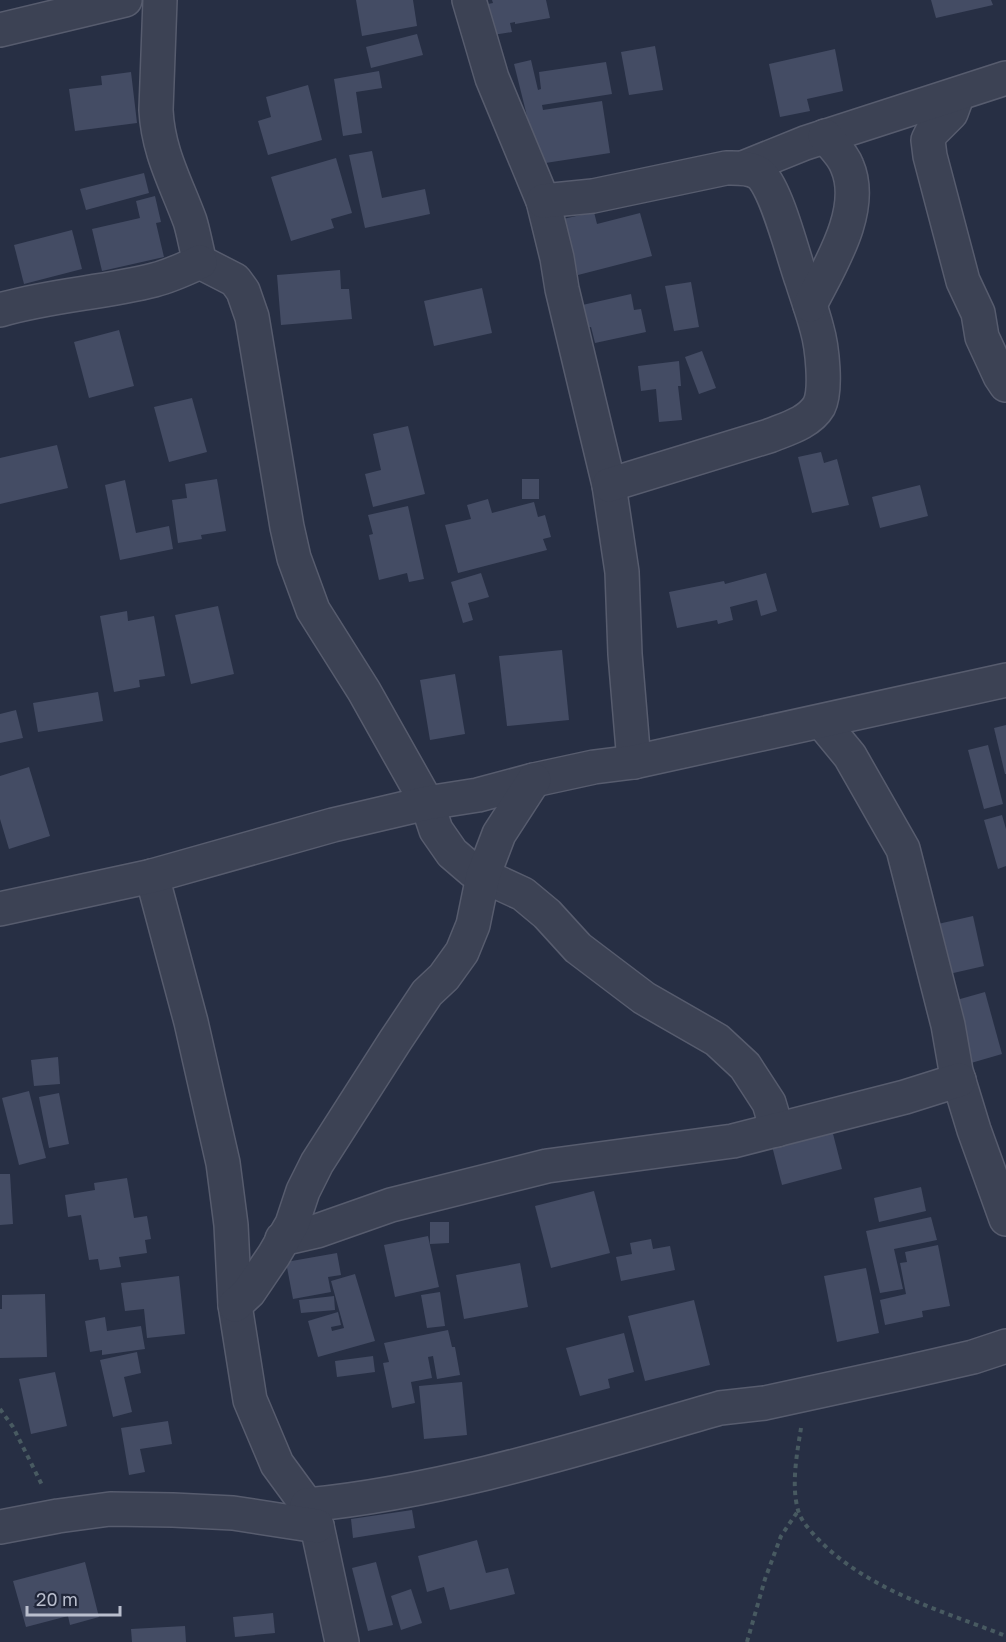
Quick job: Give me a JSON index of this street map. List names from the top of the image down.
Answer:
{
  "scale_bar": "20 m"
}
